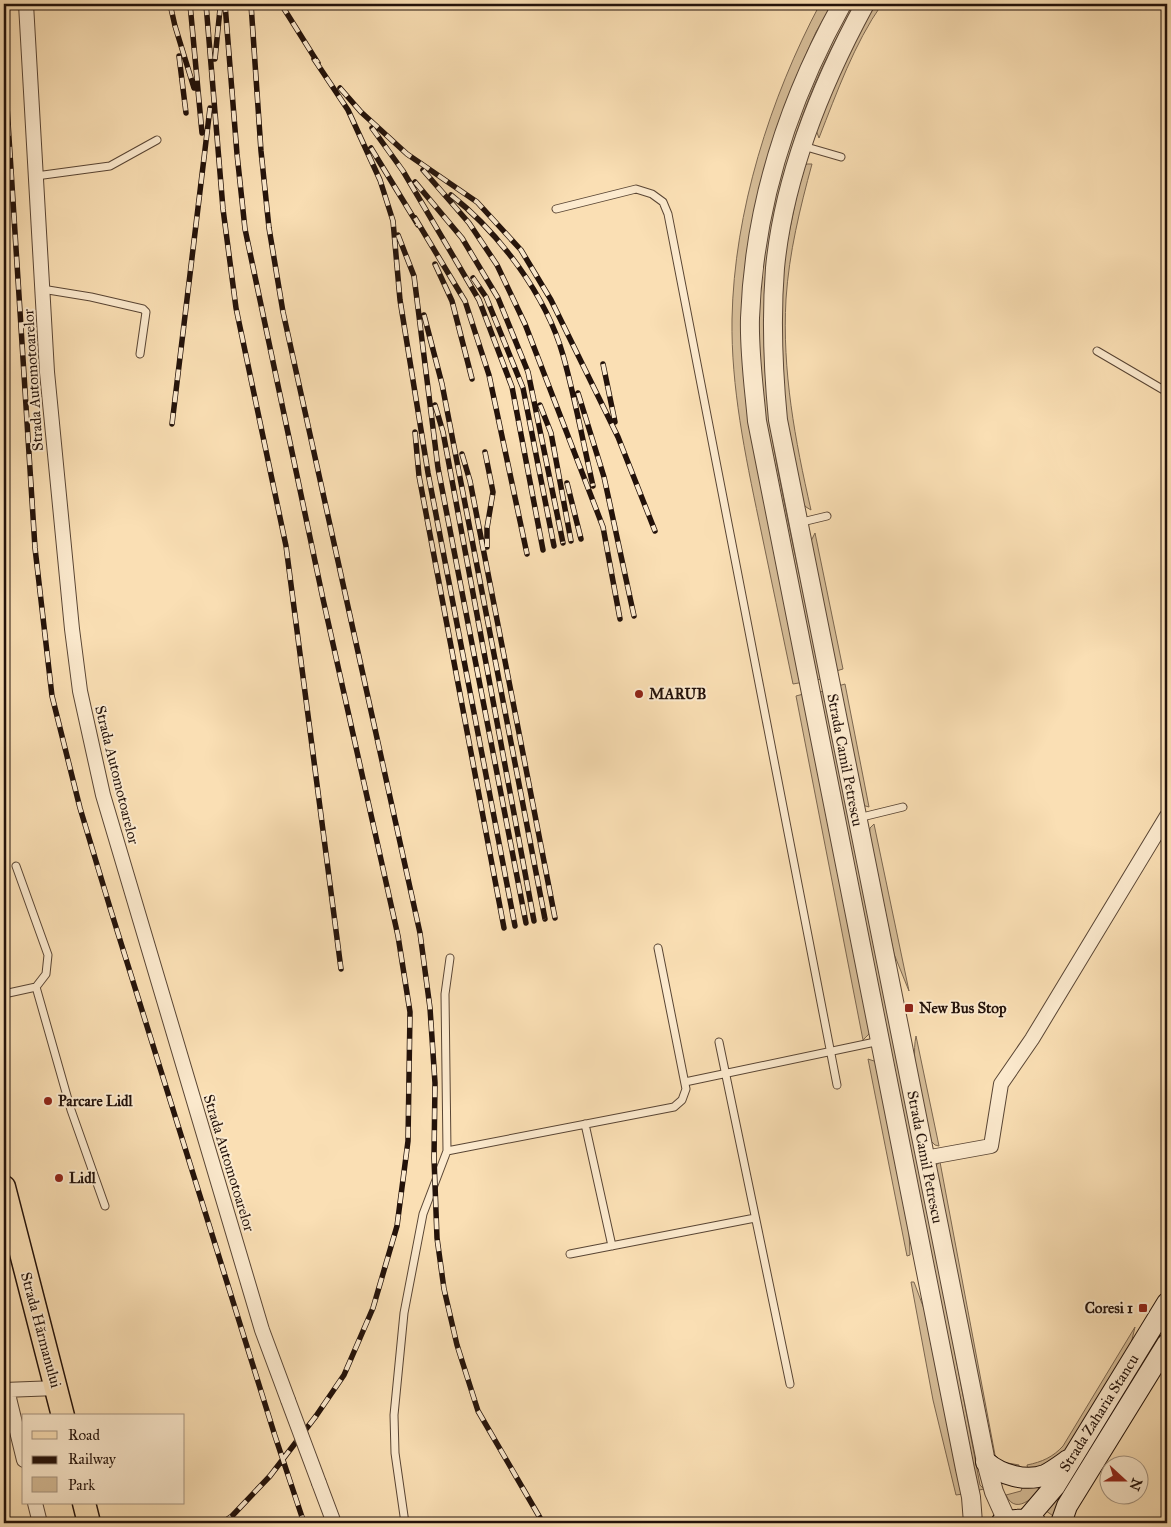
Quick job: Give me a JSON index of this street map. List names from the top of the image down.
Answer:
{
  "streets": {
    "main road": ["Strada Hărmanului", "Strada Zaharia Stancu"],
    "street": ["Strada Automotoarelor", "Strada Camil Petrescu"]
  },
  "crossings": [
    ["Strada Camil Petrescu", "Strada Zaharia Stancu"]
  ],
  "places": {
    "other": ["MARUB", "Parcare Lidl", "Lidl"],
    "transit": ["New Bus Stop", "Coresi 1"]
  },
  "legend": ["Road", "Railway", "Park"],
  "north": "right"
}
